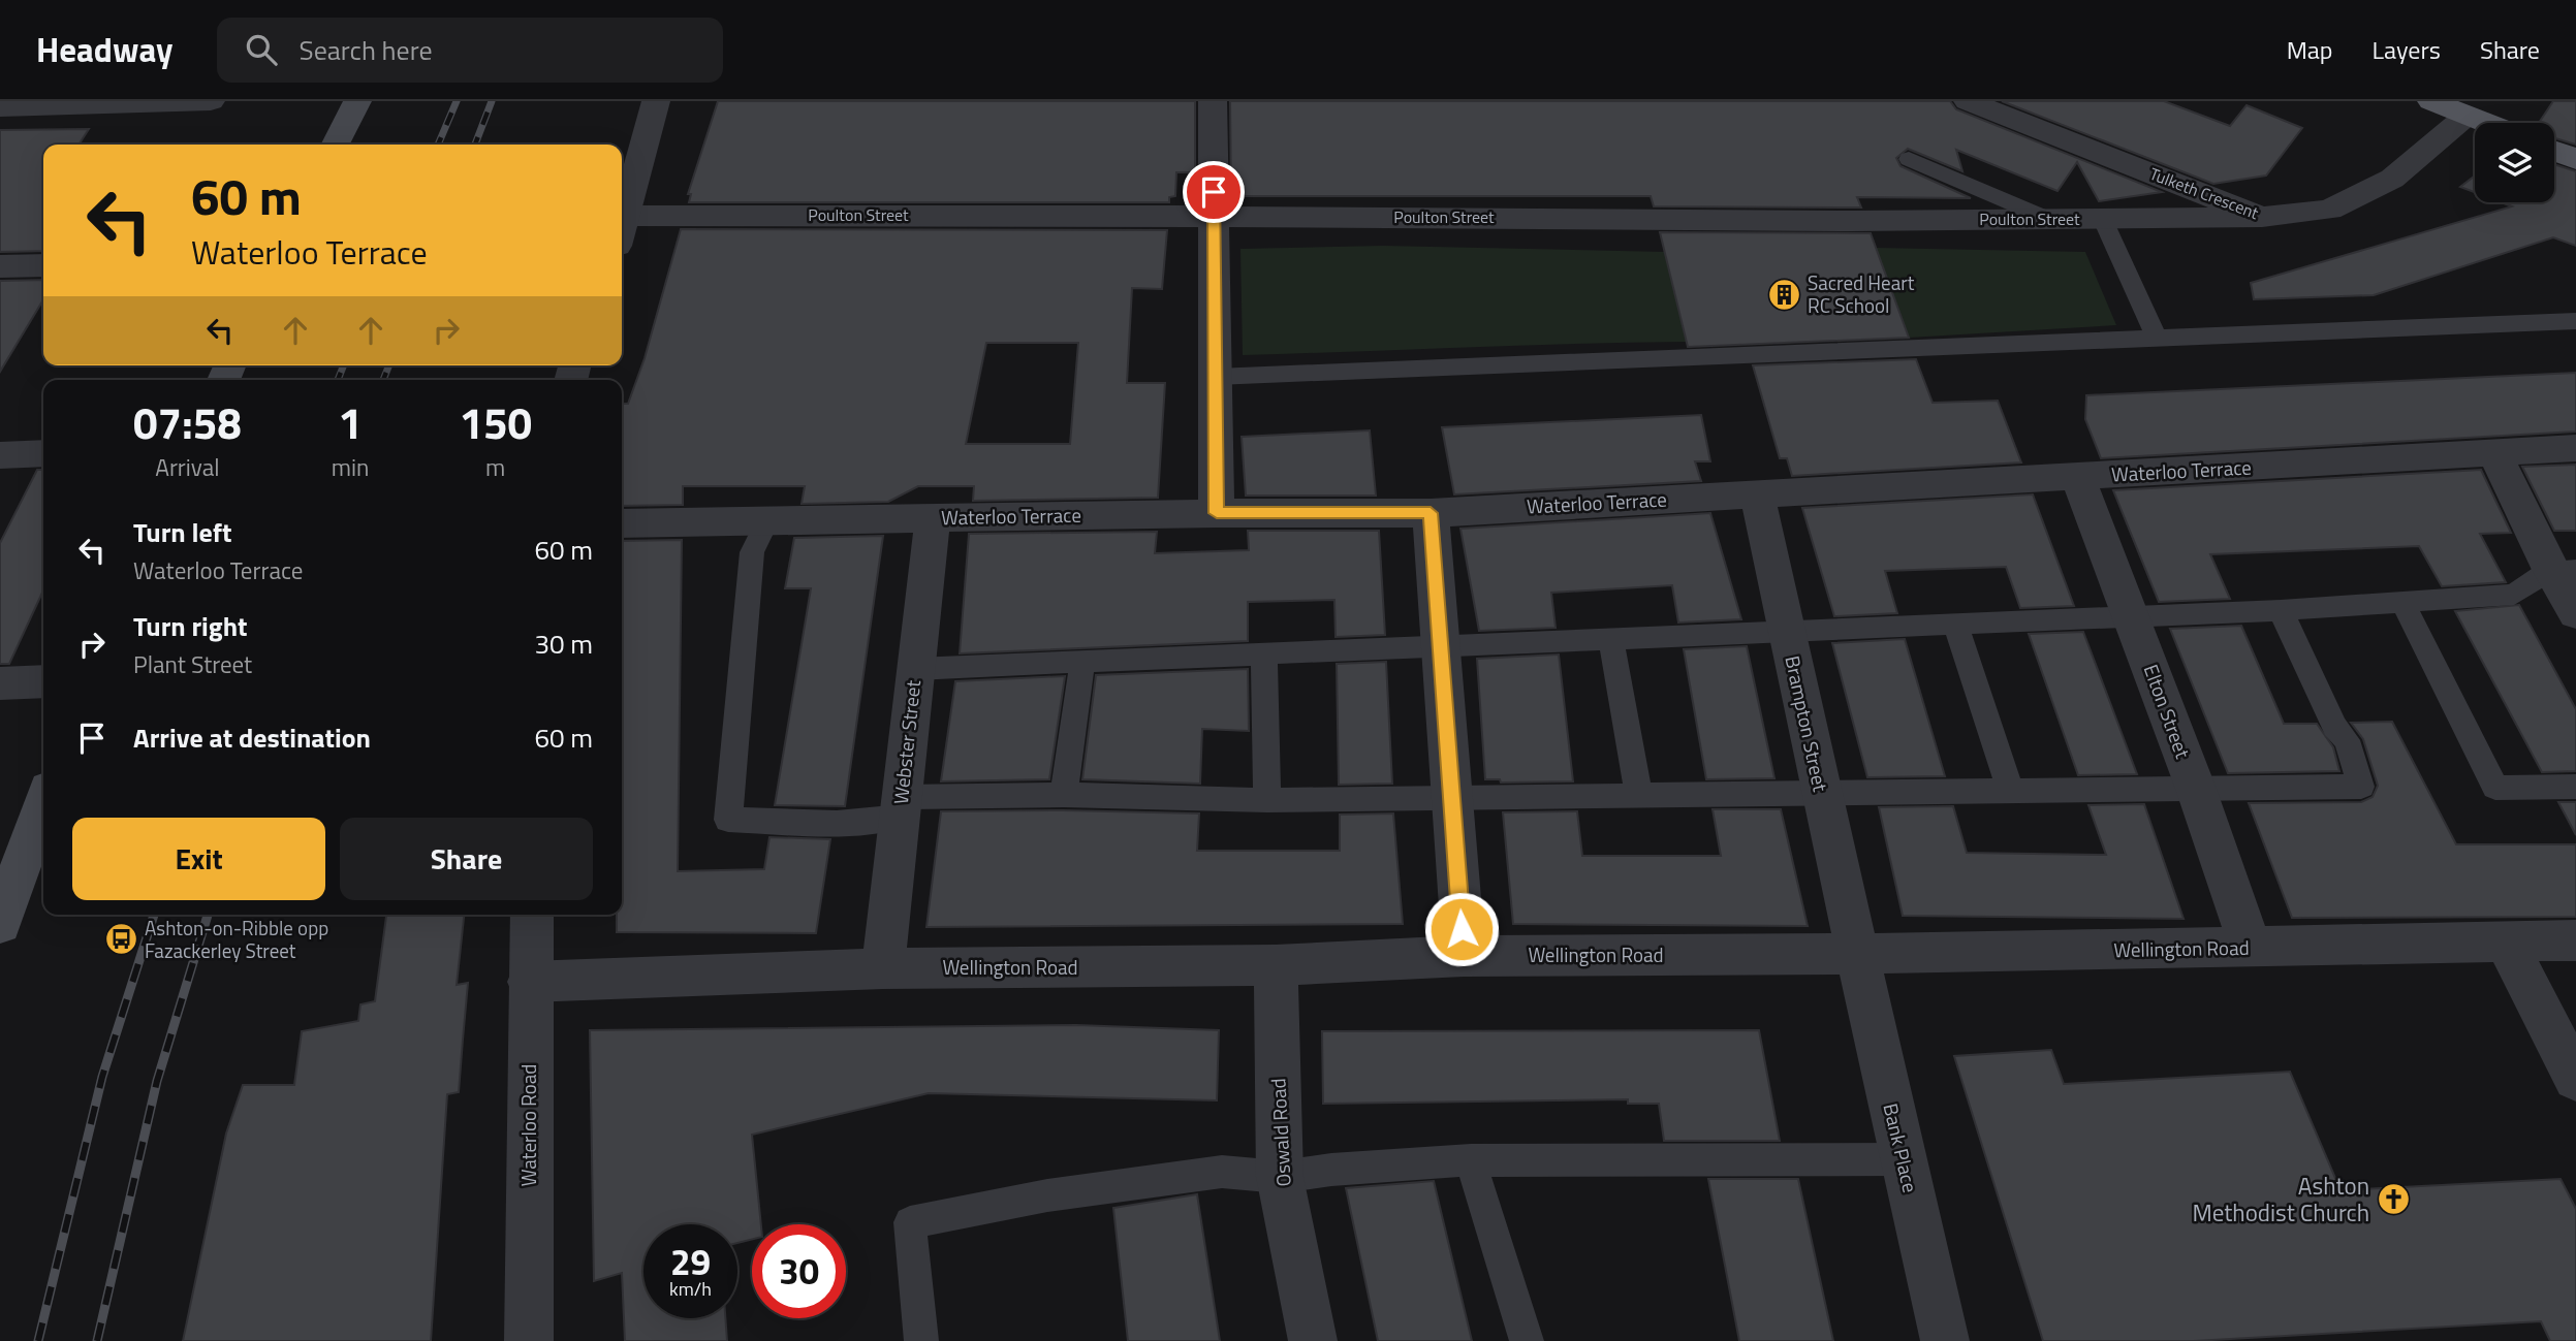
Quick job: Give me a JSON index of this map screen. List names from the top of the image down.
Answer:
{
  "streets": {
    "street": [
      "Tulketh Crescent",
      "Poulton Street",
      "Waterloo Terrace",
      "Elton Street",
      "Brampton Street",
      "Webster Street",
      "Wellington Road",
      "Waterloo Road",
      "Oswald Road",
      "Bank Place"
    ]
  },
  "crossings": [
    ["Tulketh Crescent", "Poulton Street"],
    ["Waterloo Terrace", "Elton Street"],
    ["Waterloo Terrace", "Brampton Street"],
    ["Waterloo Terrace", "Webster Street"],
    ["Elton Street", "Wellington Road"],
    ["Brampton Street", "Wellington Road"],
    ["Brampton Street", "Bank Place"],
    ["Webster Street", "Wellington Road"],
    ["Wellington Road", "Waterloo Road"],
    ["Wellington Road", "Oswald Road"],
    ["Wellington Road", "Bank Place"]
  ],
  "places": {
    "building": ["Sacred Heart RC School"],
    "bus stop": ["Ashton-on-Ribble opp Fazackerley Street"],
    "church": ["Ashton Methodist Church"]
  },
  "page": {
    "header": "Headway",
    "search": "Search here",
    "nav": ["Map", "Layers", "Share"],
    "turn": ["60 m", "Waterloo Terrace"],
    "eta": [
      "07:58",
      "Arrival",
      "1",
      "min",
      "150",
      "m"
    ],
    "list": [
      {
        "name": "Turn left",
        "note": "Waterloo Terrace",
        "value": "60 m"
      },
      {
        "name": "Turn right",
        "note": "Plant Street",
        "value": "30 m"
      },
      {
        "name": "Arrive at destination",
        "value": "60 m"
      }
    ],
    "buttons": ["Exit", "Share"],
    "speed": "29 km/h",
    "limit": "30"
  }
}
